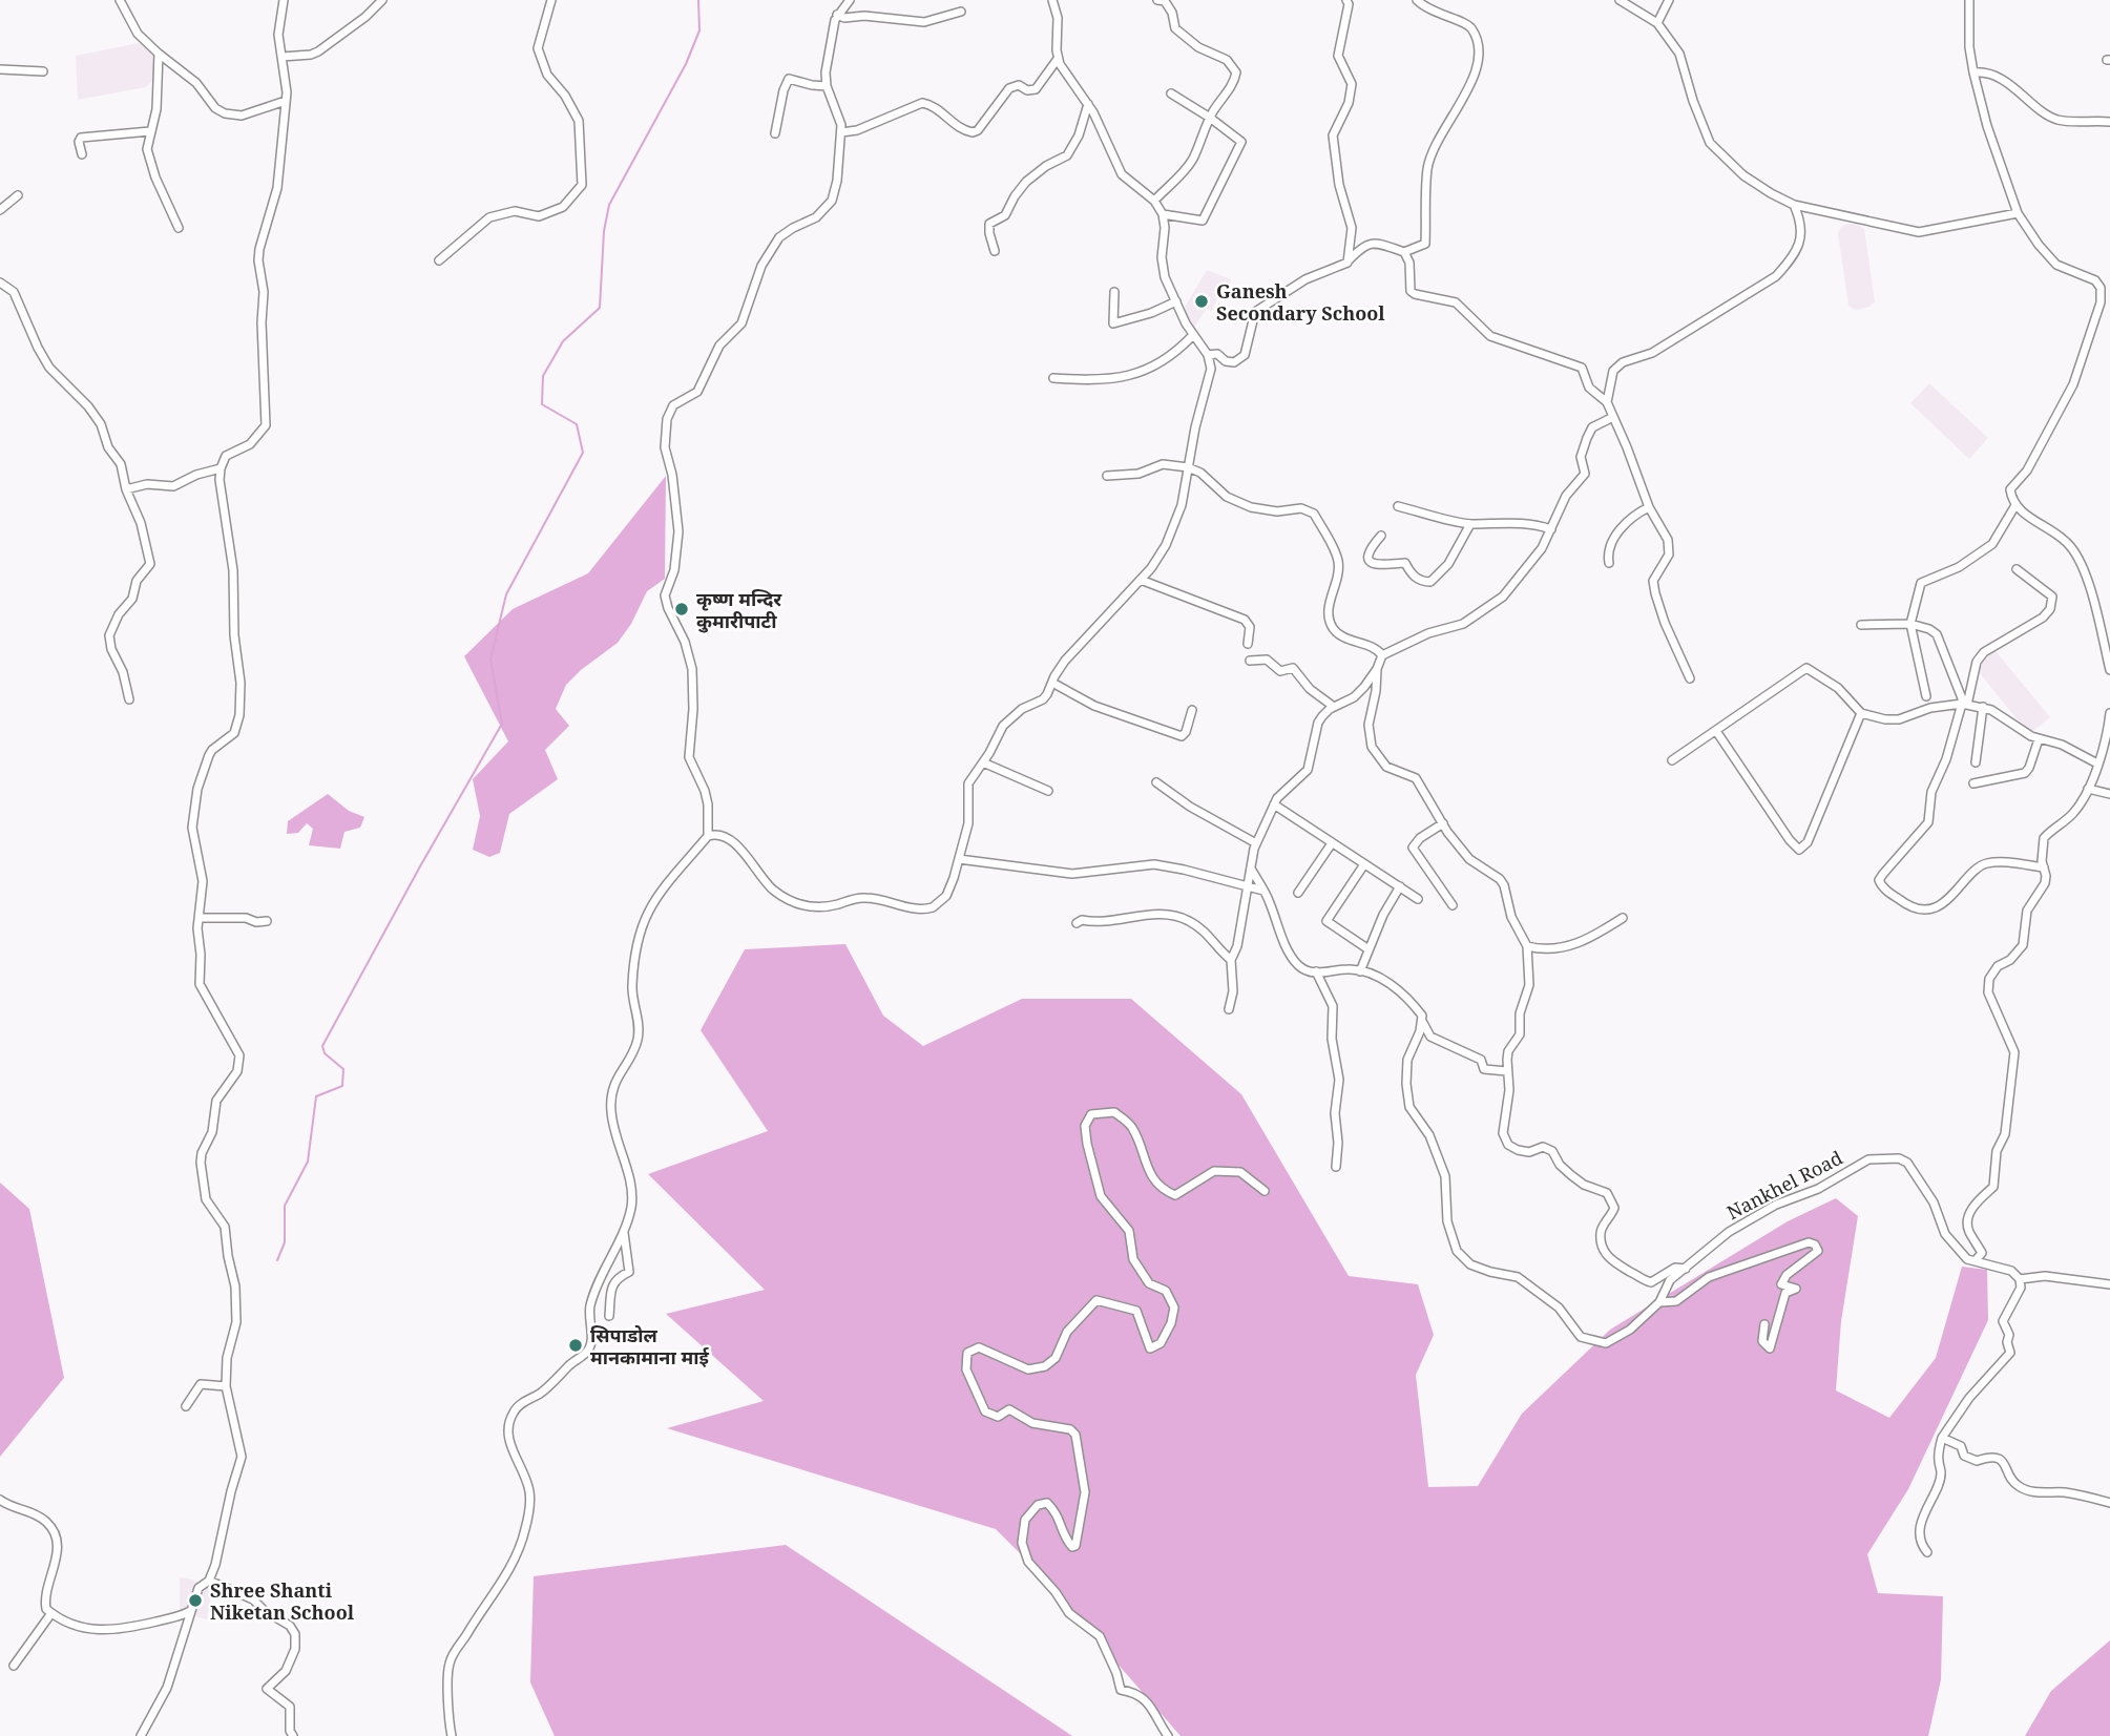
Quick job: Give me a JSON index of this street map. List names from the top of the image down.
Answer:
{
  "streets": {
    "street": ["Nankhel Road"]
  },
  "places": [
    "Ganesh Secondary School",
    "कृष्ण मन्दिर कुमारीपाटी",
    "सिपाडोल मानकामाना माई",
    "Shree Shanti Niketan School"
  ]
}
